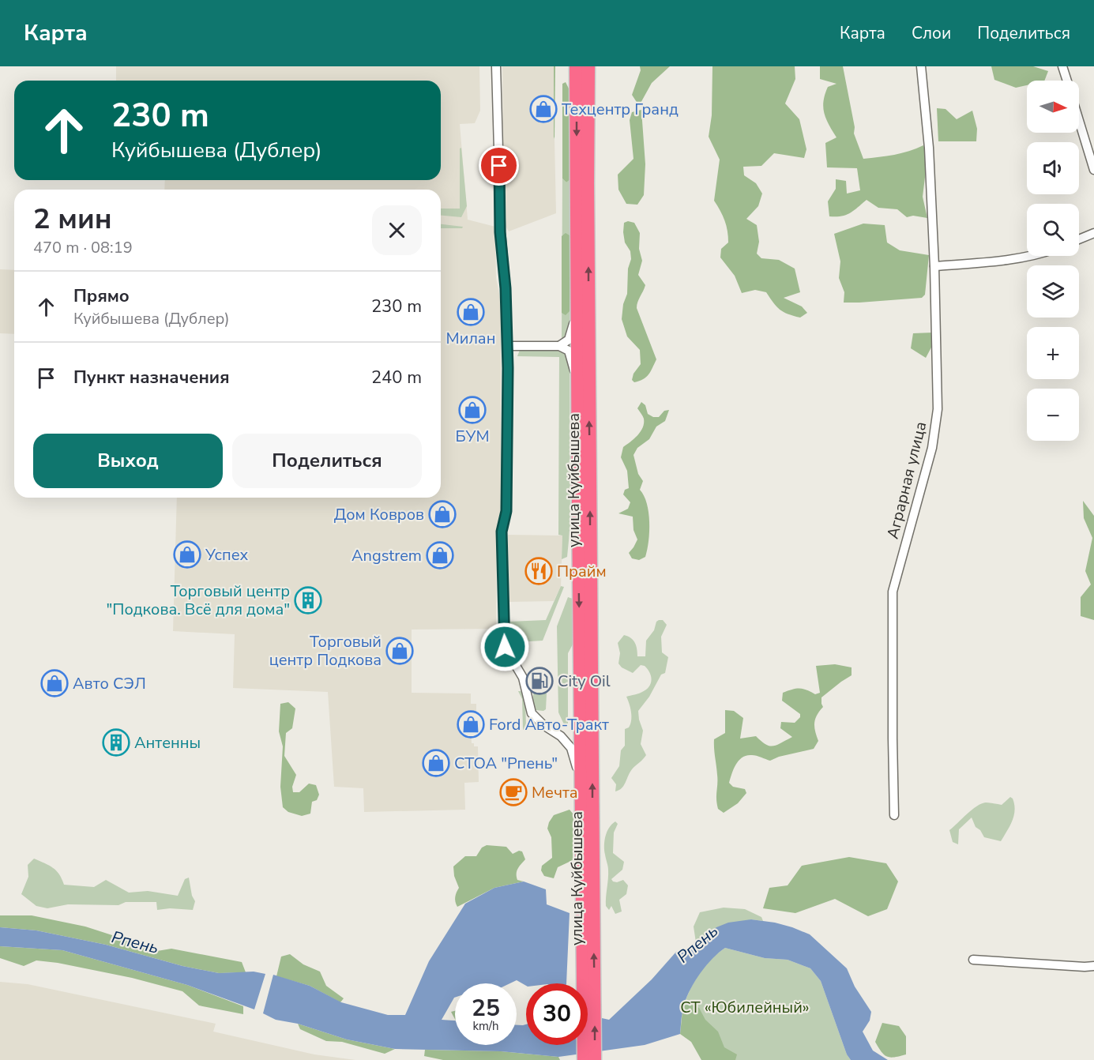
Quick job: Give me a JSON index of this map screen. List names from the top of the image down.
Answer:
{
  "streets": {
    "highway": ["улица Куйбышева"],
    "street": ["Аграрная улица"]
  },
  "water": ["Рпень"],
  "parks": ["СТ «Юбилейный»"],
  "places": {
    "shop": [
      "Техцентр Гранд",
      "Милан",
      "БУМ",
      "Дом Ковров",
      "Успех",
      "Angstrem",
      "Торговый центр Подкова",
      "Авто СЭЛ",
      "Ford Авто-Тракт",
      "СТОА \"Рпень\""
    ],
    "restaurant": ["Прайм"],
    "building": ["Торговый центр \"Подкова. Всё для дома\"", "Антенны"],
    "fuel station": ["City Oil"],
    "cafe": ["Мечта"]
  },
  "north": "right",
  "page": {
    "header": "Карта",
    "nav": ["Карта", "Слои", "Поделиться"],
    "map_buttons": ["+", "−"],
    "turn": ["230 m", "Куйбышева (Дублер)"],
    "heading": ["2 мин", "470 m · 08:19"],
    "list": [
      {
        "name": "Прямо",
        "note": "Куйбышева (Дублер)",
        "value": "230 m"
      },
      {
        "name": "Пункт назначения",
        "value": "240 m"
      }
    ],
    "buttons": ["Выход", "Поделиться"],
    "speed": "25 km/h",
    "limit": "30"
  }
}
